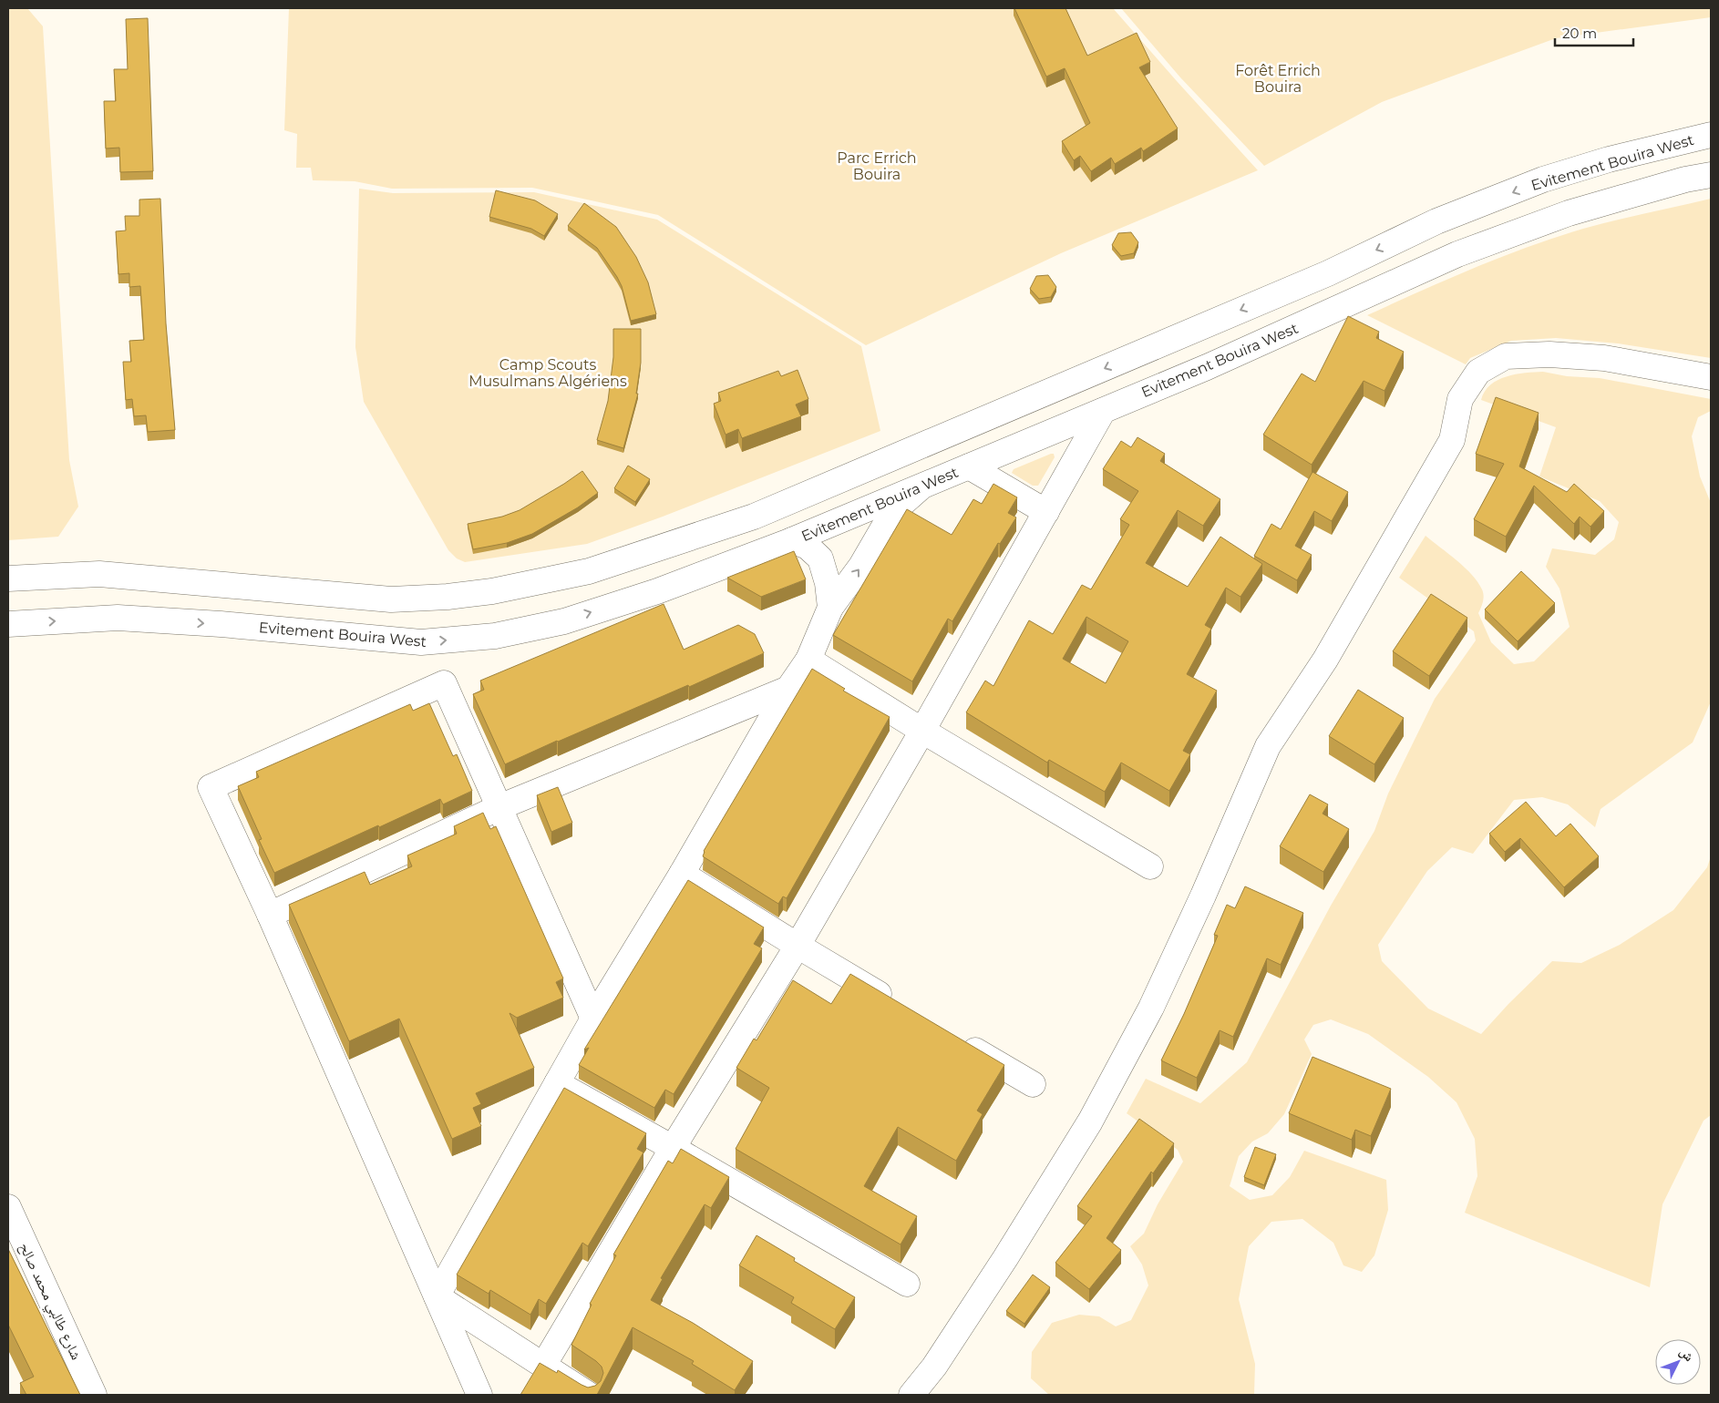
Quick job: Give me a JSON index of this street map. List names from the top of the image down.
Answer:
{
  "streets": {
    "main road": ["Evitement Bouira West", "شارع طالبي محمد صالح"]
  },
  "parks": ["Forêt Errich Bouira", "Parc Errich Bouira", "Camp Scouts Musulmans Algériens"],
  "scale_bar": "20 m",
  "north": "top right"
}
